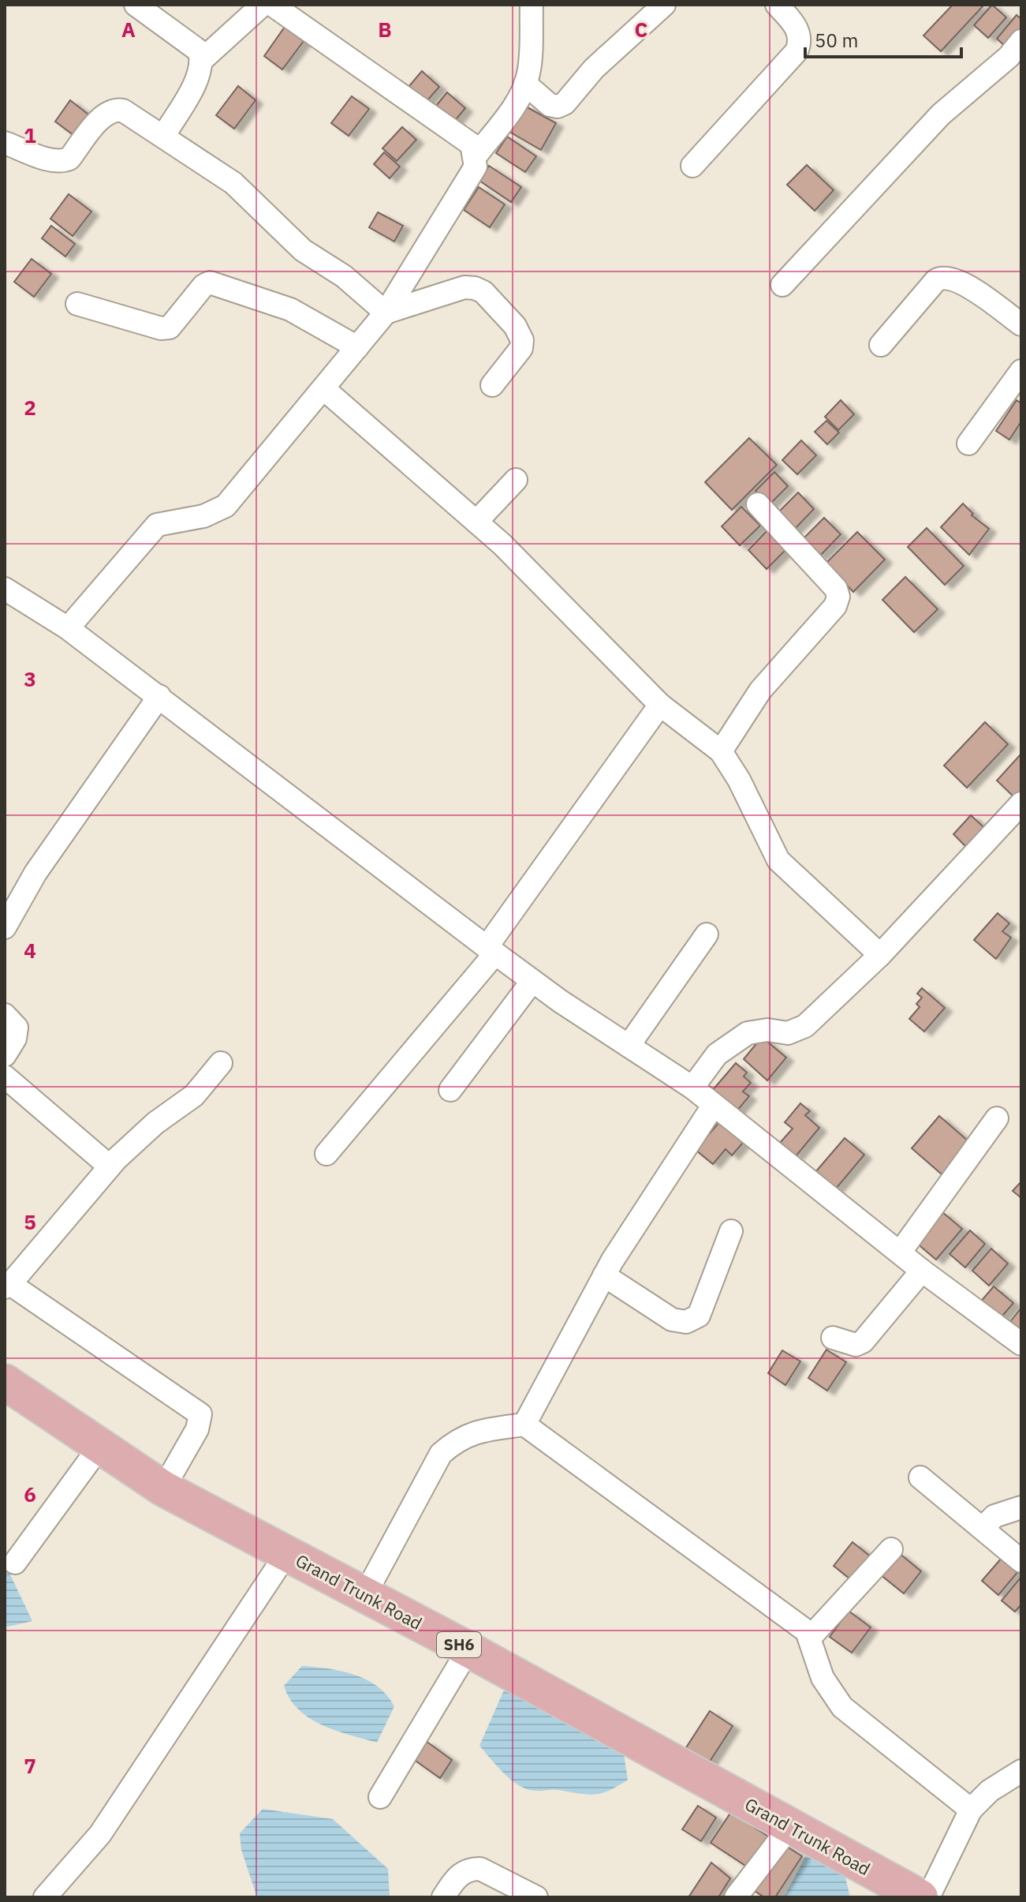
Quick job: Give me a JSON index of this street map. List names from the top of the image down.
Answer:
{
  "streets": {
    "main road": ["Grand Trunk Road", "SH6"]
  },
  "scale_bar": "50 m",
  "grid": {
    "columns": ["A", "B", "C"],
    "rows": [
      "1",
      "2",
      "3",
      "4",
      "5",
      "6",
      "7"
    ]
  }
}
